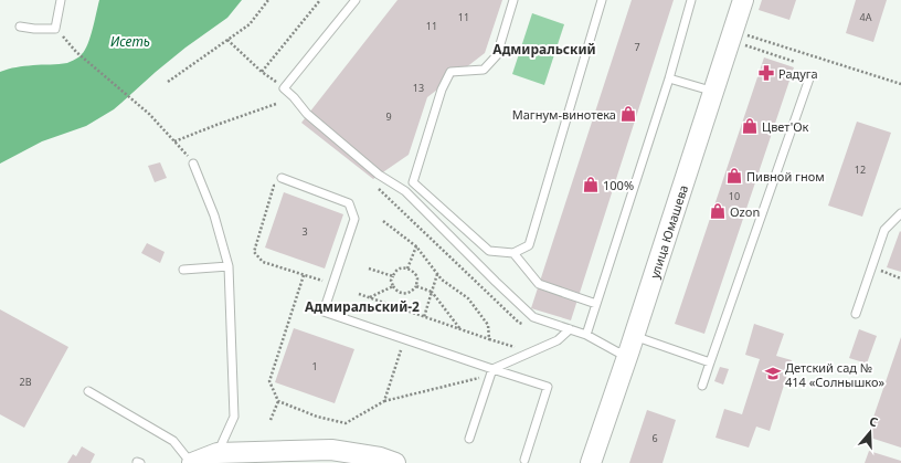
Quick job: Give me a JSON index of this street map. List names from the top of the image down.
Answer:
{
  "streets": {
    "street": ["улица Юмашева"]
  },
  "districts": ["Адмиральский", "Адмиральский-2"],
  "water": ["Исеть"],
  "places": {
    "pharmacy": ["Радуга"],
    "shop": [
      "Магнум-винотека",
      "Цвет'Ок",
      "Пивной гном",
      "100%",
      "Ozon"
    ],
    "school or university": ["Детский сад № 414 «Солнышко»"]
  },
  "house_numbers": [
    "11",
    "4А",
    "11",
    "7",
    "13",
    "9",
    "12",
    "10",
    "3",
    "1",
    "2В",
    "6"
  ],
  "north": "top"
}
